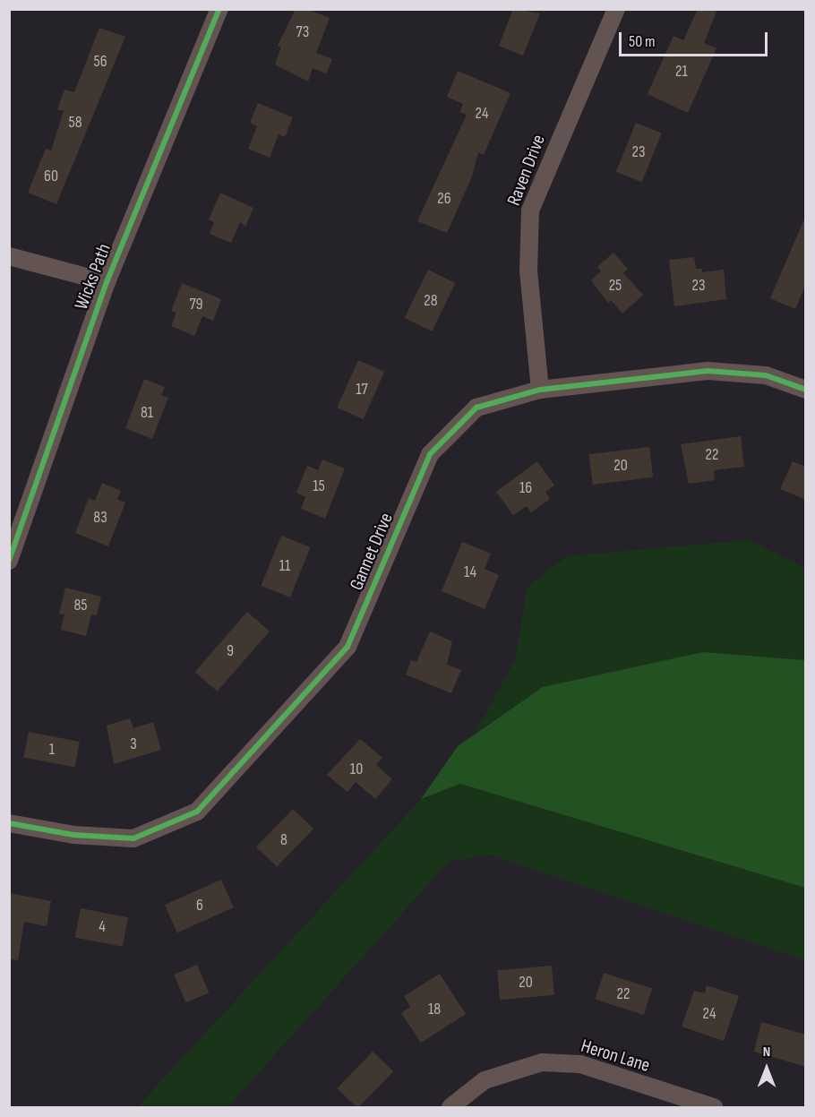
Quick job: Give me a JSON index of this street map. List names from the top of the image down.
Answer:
{
  "streets": {
    "street": [
      "Raven Drive",
      "Wicks Path",
      "Gannet Drive",
      "Heron Lane"
    ]
  },
  "crossings": [
    ["Raven Drive", "Gannet Drive"]
  ],
  "house_numbers": [
    "73",
    "56",
    "21",
    "24",
    "58",
    "23",
    "60",
    "26",
    "25",
    "23",
    "28",
    "79",
    "17",
    "81",
    "22",
    "20",
    "15",
    "16",
    "83",
    "11",
    "14",
    "85",
    "9",
    "3",
    "1",
    "10",
    "8",
    "6",
    "4",
    "20",
    "22",
    "18",
    "24"
  ],
  "scale_bar": "50 m",
  "north": "top"
}
